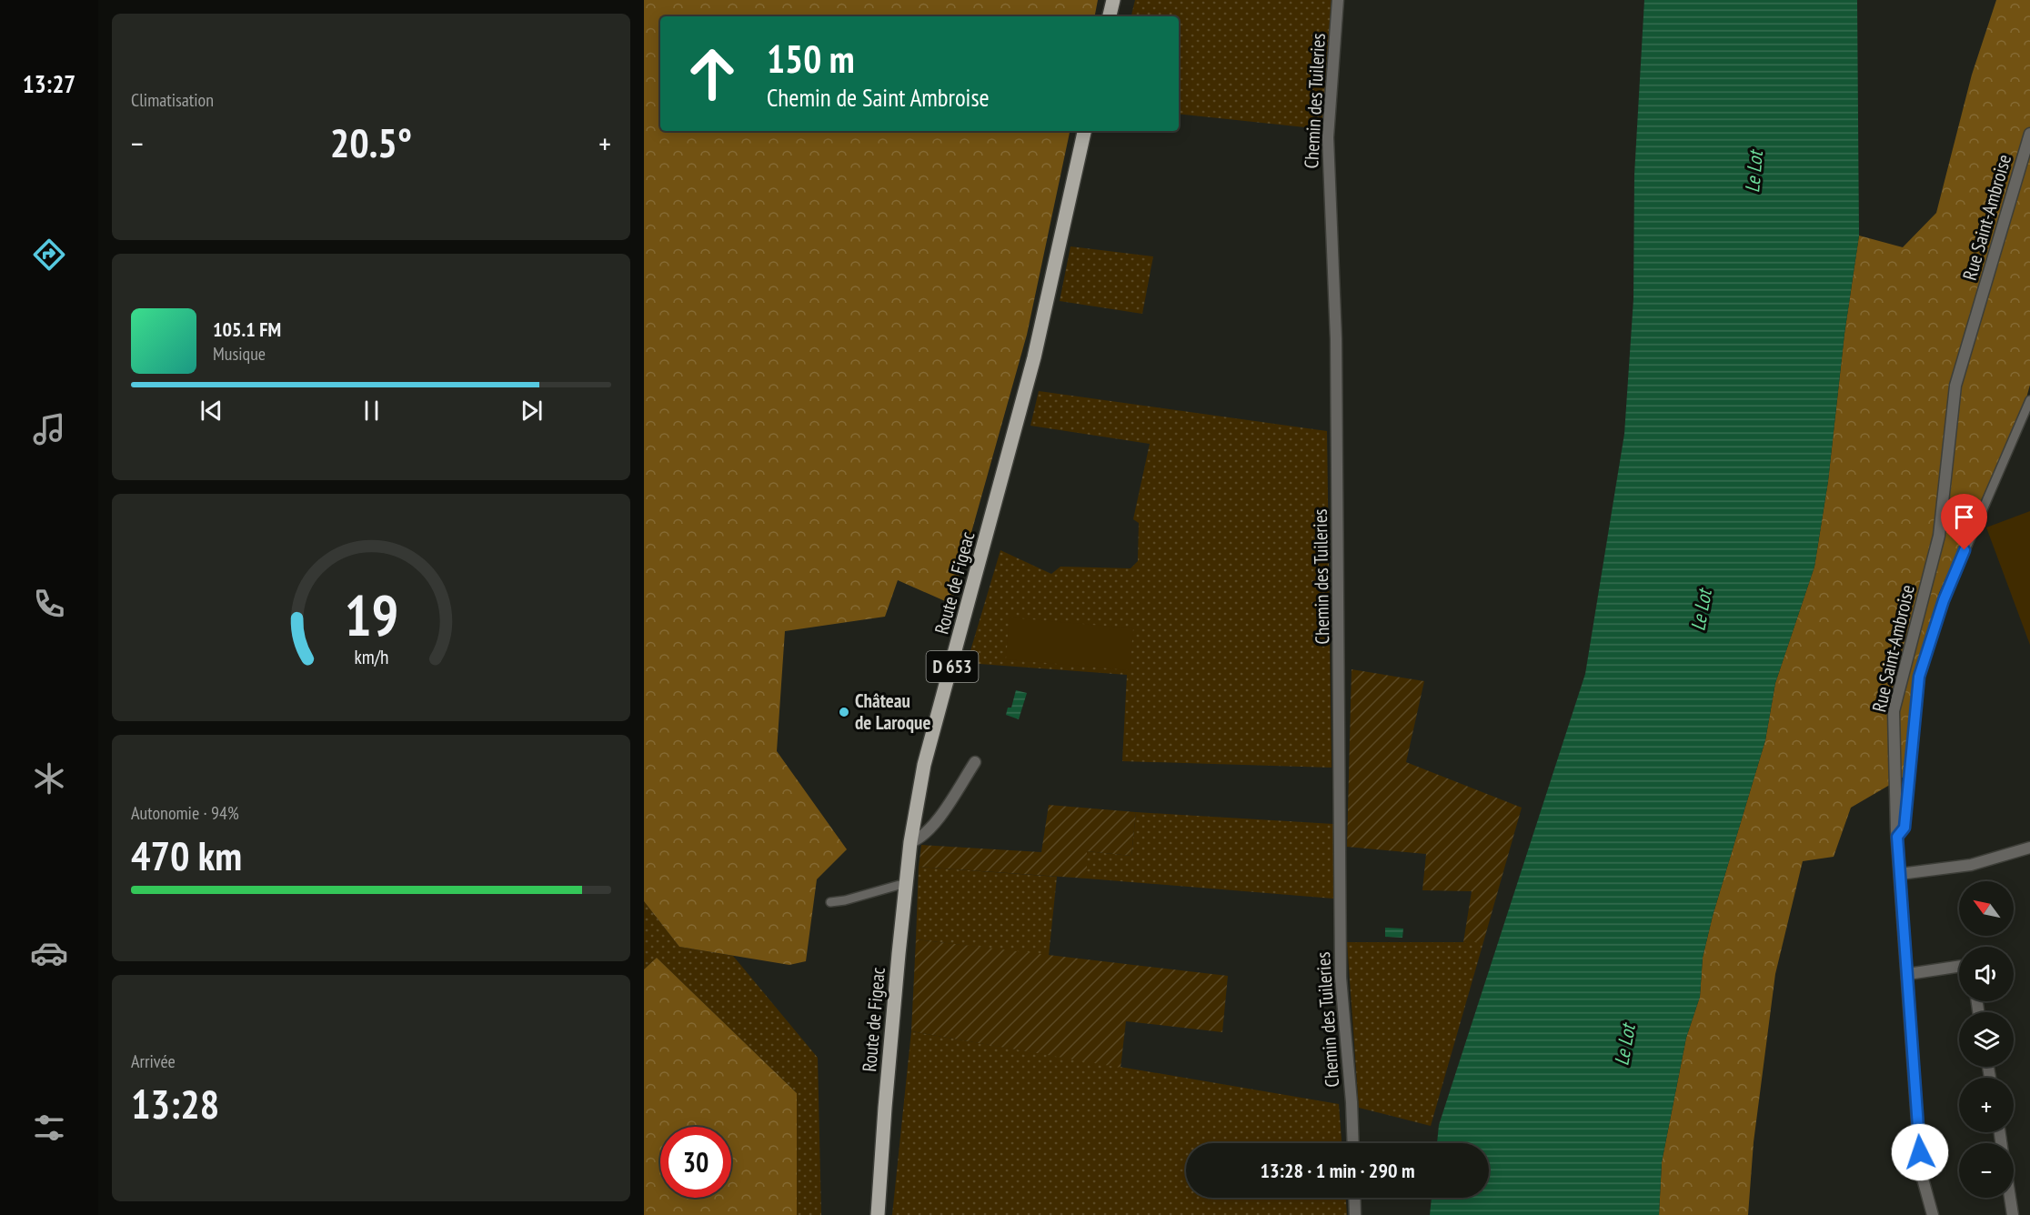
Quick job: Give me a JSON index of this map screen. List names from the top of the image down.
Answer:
{
  "streets": {
    "main road": ["Route de Figeac", "D 653"],
    "street": ["Chemin des Tuileries", "Rue Saint-Ambroise"]
  },
  "water": ["Le Lot"],
  "places": ["Château de Laroque"],
  "north": "top left",
  "page": {
    "tabs": "13:27",
    "tile": [
      "Climatisation",
      ["Autonomie · 94%", "470 km"],
      ["Arrivée", "13:28"]
    ],
    "turn": ["150 m", "Chemin de Saint Ambroise"],
    "heat": ["−", "20.5°", "+"],
    "song": ["105.1 FM", "Musique"],
    "map_buttons": ["+", "−"],
    "limit": "30",
    "trip": "13:28 · 1 min · 290 m",
    "gauge": ["19", "km/h"]
  }
}
